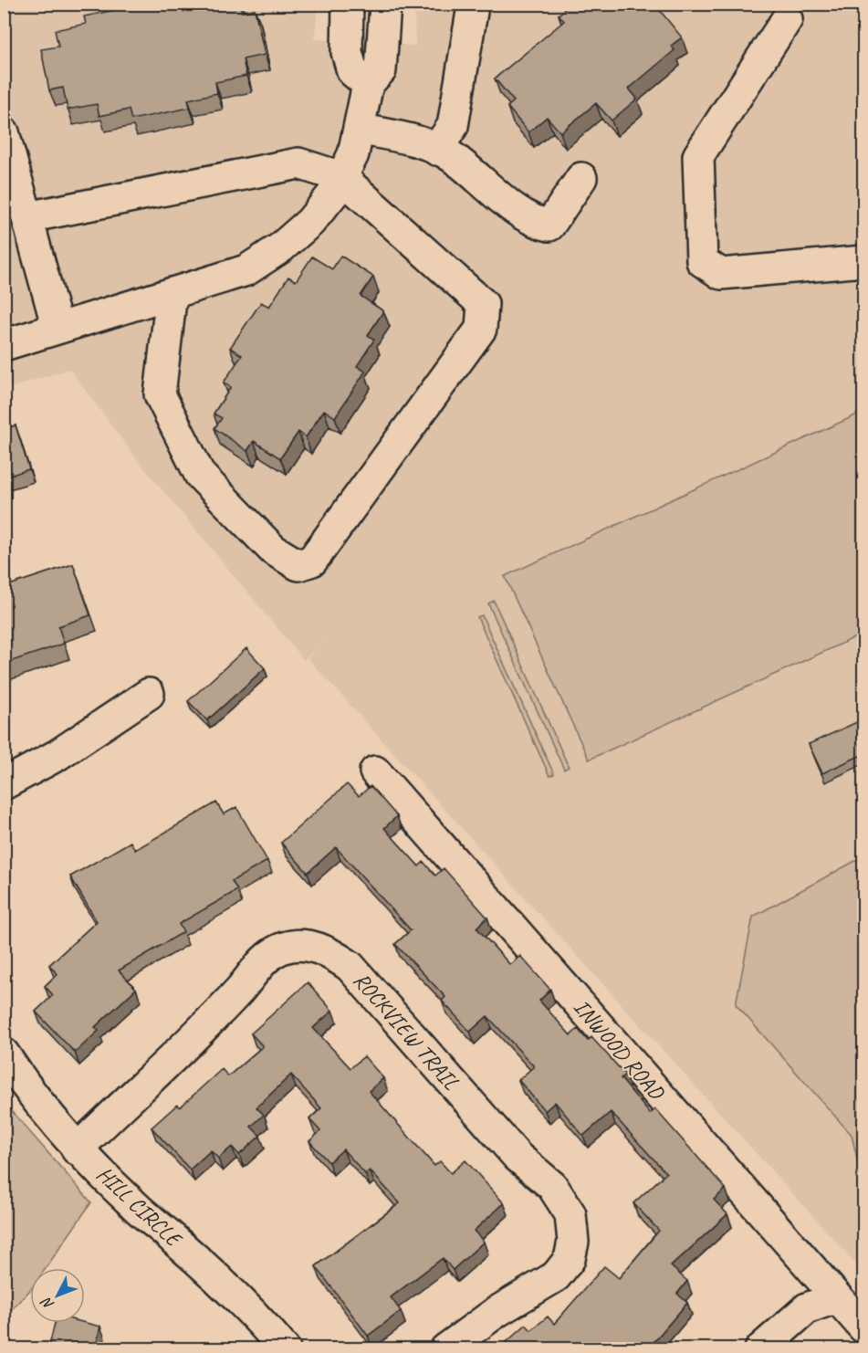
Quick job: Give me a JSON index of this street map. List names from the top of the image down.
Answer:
{
  "streets": {
    "street": ["ROCKVIEW TRAIL", "INWOOD ROAD", "HILL CIRCLE"]
  },
  "crossings": [
    ["ROCKVIEW TRAIL", "HILL CIRCLE"]
  ],
  "north": "bottom left"
}
